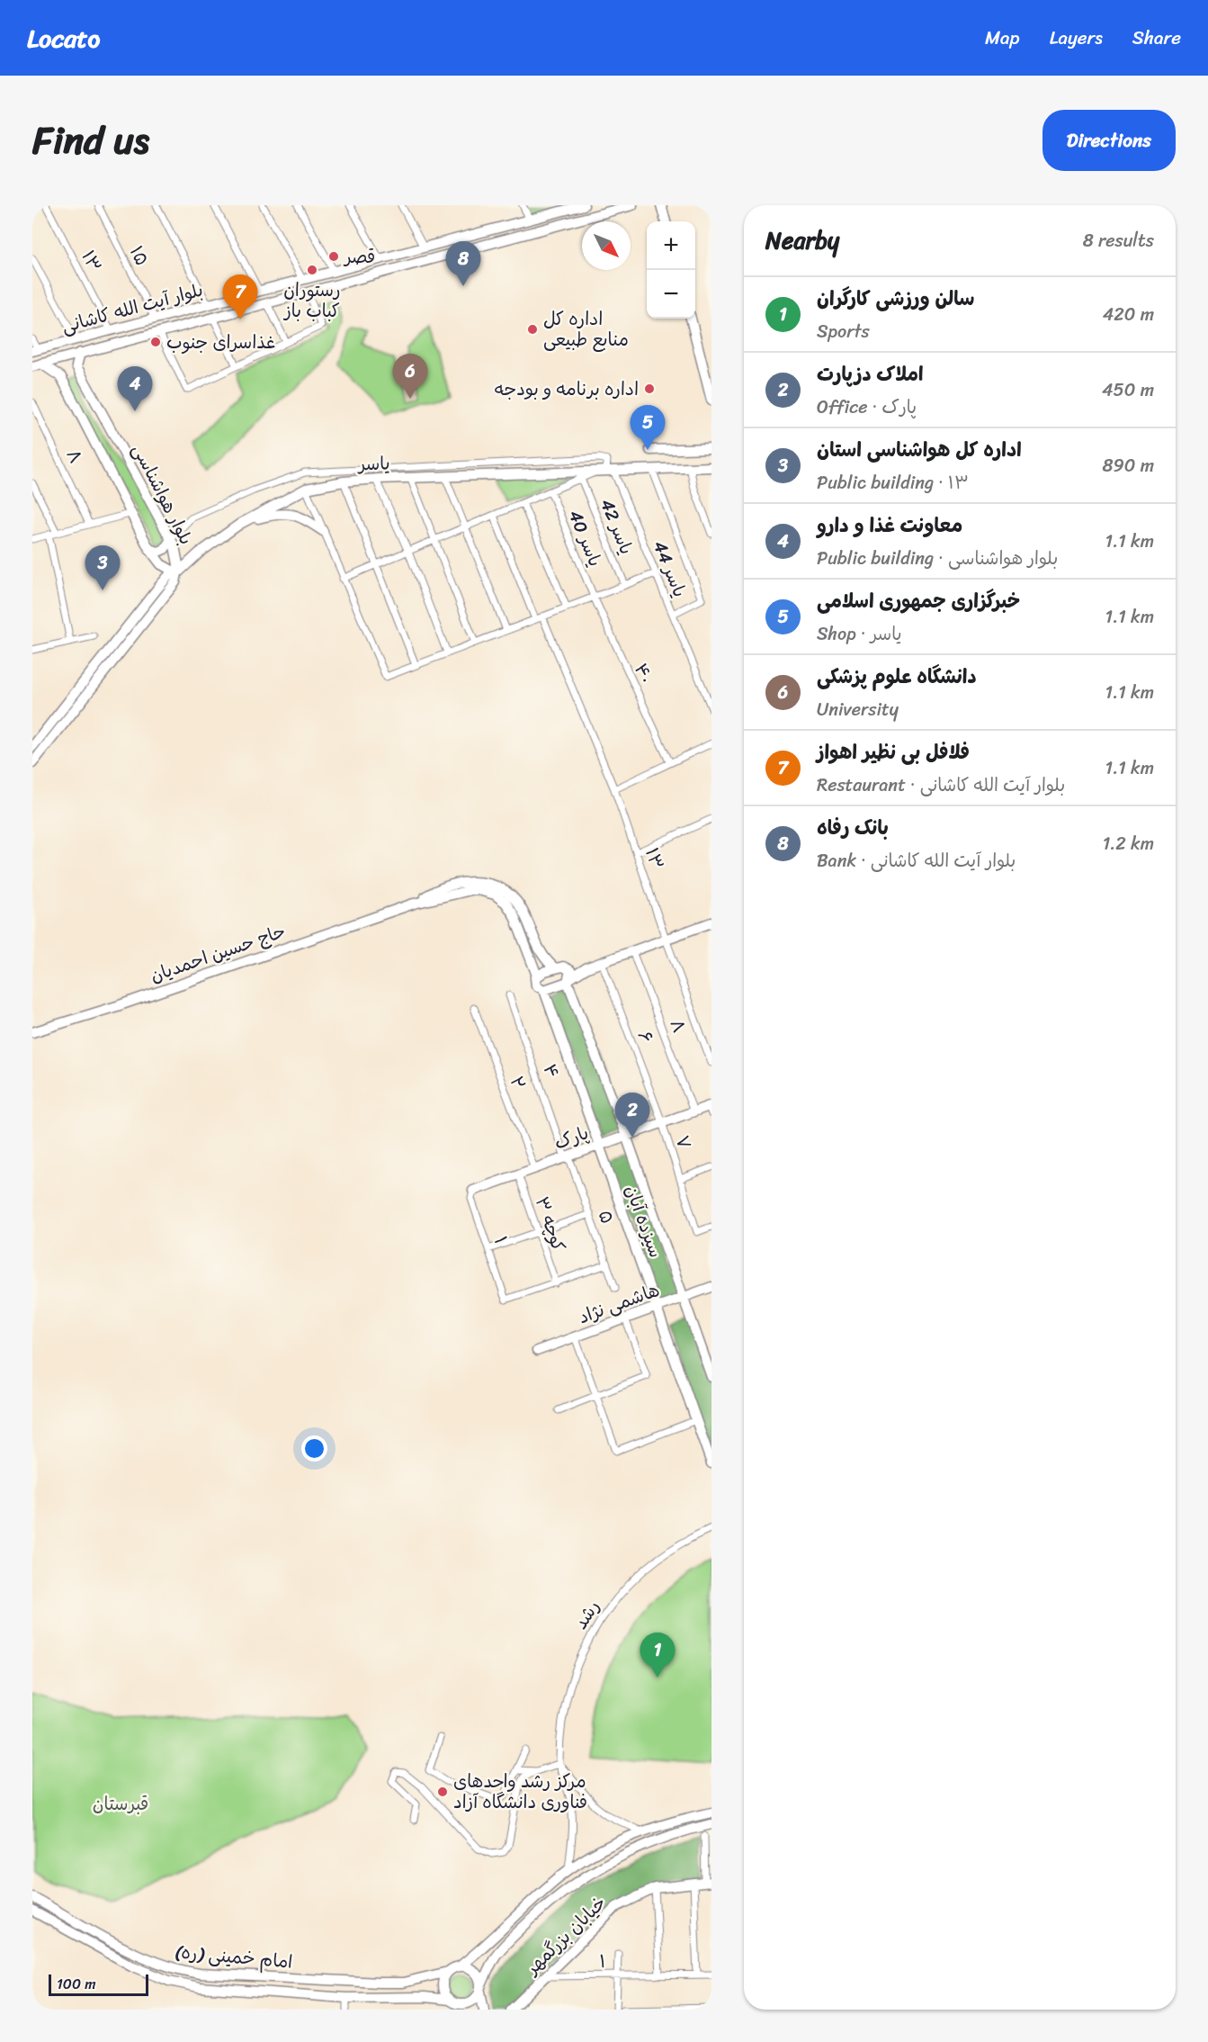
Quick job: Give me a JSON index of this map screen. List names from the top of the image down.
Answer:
{
  "streets": {
    "main road": [
      "بلوار آیت الله کاشانی",
      "یاسر",
      "بلوار هواشناسی",
      "حاج حسین احمدیان",
      "پارک",
      "سیزده آبان",
      "هاشمی نژاد",
      "خیابان بزرگمهر",
      "امام خمینی (ره)"
    ],
    "street": [
      "۱۵",
      "۱۳",
      "۸",
      "یاسر 42",
      "یاسر 40",
      "یاسر 44",
      "۴۰",
      "۶",
      "۴",
      "۲",
      "۷",
      "۵",
      "کوچه ۳",
      "۱",
      "رشد"
    ]
  },
  "crossings": [
    ["۱۵", "بلوار آیت الله کاشانی"],
    ["۱۳", "بلوار آیت الله کاشانی"],
    ["۸", "پارک"],
    ["یاسر", "بلوار هواشناسی"],
    ["یاسر", "یاسر 42"],
    ["یاسر", "یاسر 40"],
    ["یاسر", "یاسر 44"],
    ["یاسر 40", "۴۰"],
    ["حاج حسین احمدیان", "سیزده آبان"],
    ["۶", "پارک"],
    ["۶", "۷"],
    ["۴", "پارک"],
    ["۴", "۵"],
    ["۲", "پارک"],
    ["پارک", "۷"],
    ["پارک", "۵"],
    ["پارک", "سیزده آبان"],
    ["پارک", "کوچه ۳"],
    ["پارک", "۱"],
    ["سیزده آبان", "هاشمی نژاد"],
    ["کوچه ۳", "۱"],
    ["۱", "خیابان بزرگمهر"]
  ],
  "parks": ["قبرستان"],
  "places": [
    "قصر",
    "رستوران کباب باز",
    "اداره کل منابع طبیعی",
    "غذاسرای جنوب",
    "اداره برنامه و بودجه",
    "مرکز رشد واحدهای فناوری دانشگاه آزاد"
  ],
  "scale_bar": "100 m",
  "north": "bottom right",
  "page": {
    "header": "Locato",
    "nav": ["Map", "Layers", "Share"],
    "title": "Find us",
    "buttons": "Directions",
    "heading": ["Nearby", "8 results"],
    "map_buttons": ["+", "−"],
    "pins": [
      "8",
      "7",
      "6",
      "4",
      "5",
      "3",
      "2",
      "1"
    ],
    "list": [
      {
        "mark": "1",
        "name": "سالن ورزشی کارگران",
        "note": "Sports",
        "value": "420 m"
      },
      {
        "mark": "2",
        "name": "املاک دزپارت",
        "note": "Office · پارک",
        "value": "450 m"
      },
      {
        "mark": "3",
        "name": "اداره کل هواشناسی استان",
        "note": "Public building · ۱۳",
        "value": "890 m"
      },
      {
        "mark": "4",
        "name": "معاونت غذا و دارو",
        "note": "Public building · بلوار هواشناسی",
        "value": "1.1 km"
      },
      {
        "mark": "5",
        "name": "خبرگزاری جمهوری اسلامی",
        "note": "Shop · یاسر",
        "value": "1.1 km"
      },
      {
        "mark": "6",
        "name": "دانشگاه علوم پزشکی",
        "note": "University",
        "value": "1.1 km"
      },
      {
        "mark": "7",
        "name": "فلافل بی نظیر اهواز",
        "note": "Restaurant · بلوار آیت الله کاشانی",
        "value": "1.1 km"
      },
      {
        "mark": "8",
        "name": "بانک رفاه",
        "note": "Bank · بلوار آیت الله کاشانی",
        "value": "1.2 km"
      }
    ],
    "scale": "100 m"
  }
}
